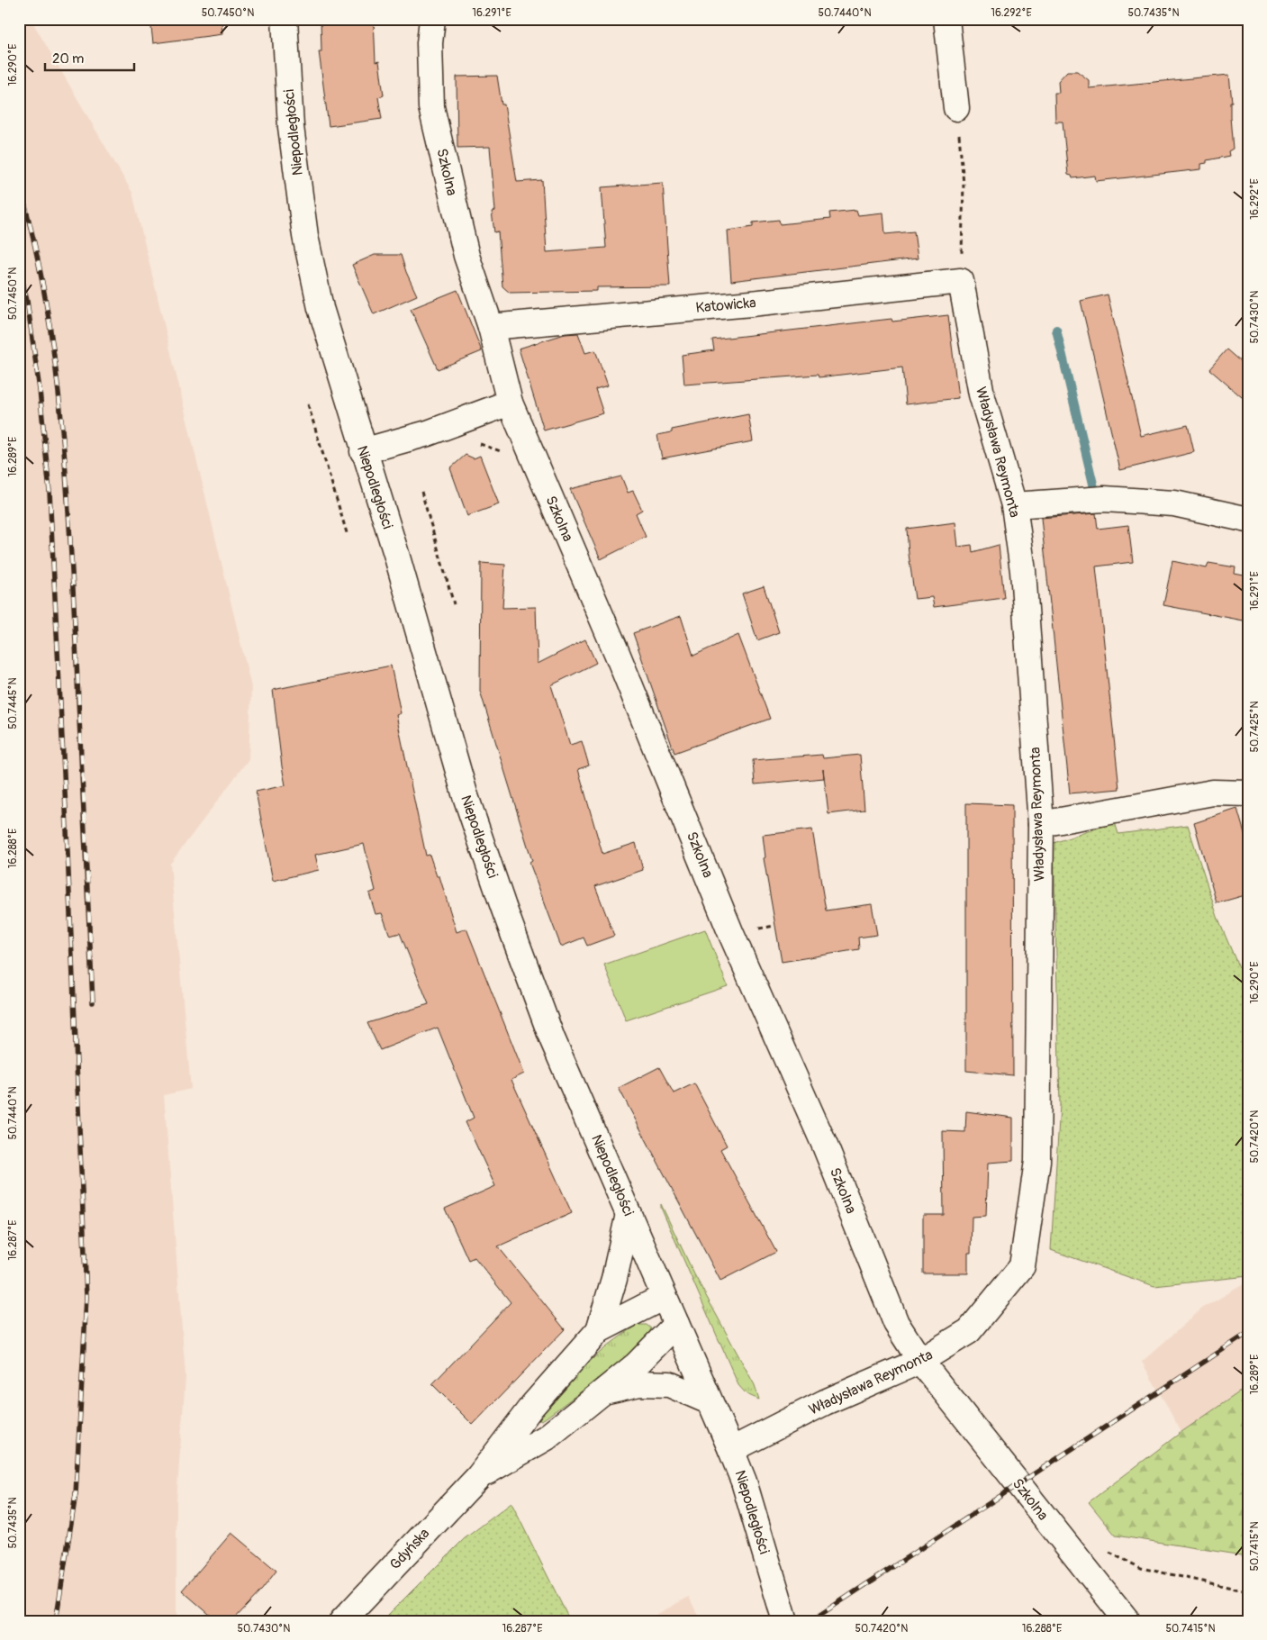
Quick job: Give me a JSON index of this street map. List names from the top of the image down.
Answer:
{
  "streets": {
    "street": [
      "Niepodległości",
      "Szkolna",
      "Katowicka",
      "Władysława Reymonta",
      "Gdyńska"
    ]
  },
  "crossings": [
    ["Niepodległości", "Władysława Reymonta"],
    ["Niepodległości", "Gdyńska"],
    ["Szkolna", "Katowicka"],
    ["Szkolna", "Władysława Reymonta"],
    ["Katowicka", "Władysława Reymonta"]
  ],
  "scale_bar": "20 m",
  "coordinates": [
    "50.7450°N",
    "16.291°E",
    "50.7440°N",
    "16.292°E",
    "50.7435°N",
    "16.290°E",
    "50.7430°N",
    "16.289°E",
    "50.7445°N",
    "50.7425°N",
    "16.288°E",
    "50.7420°N",
    "16.287°E",
    "50.7415°N"
  ]
}
